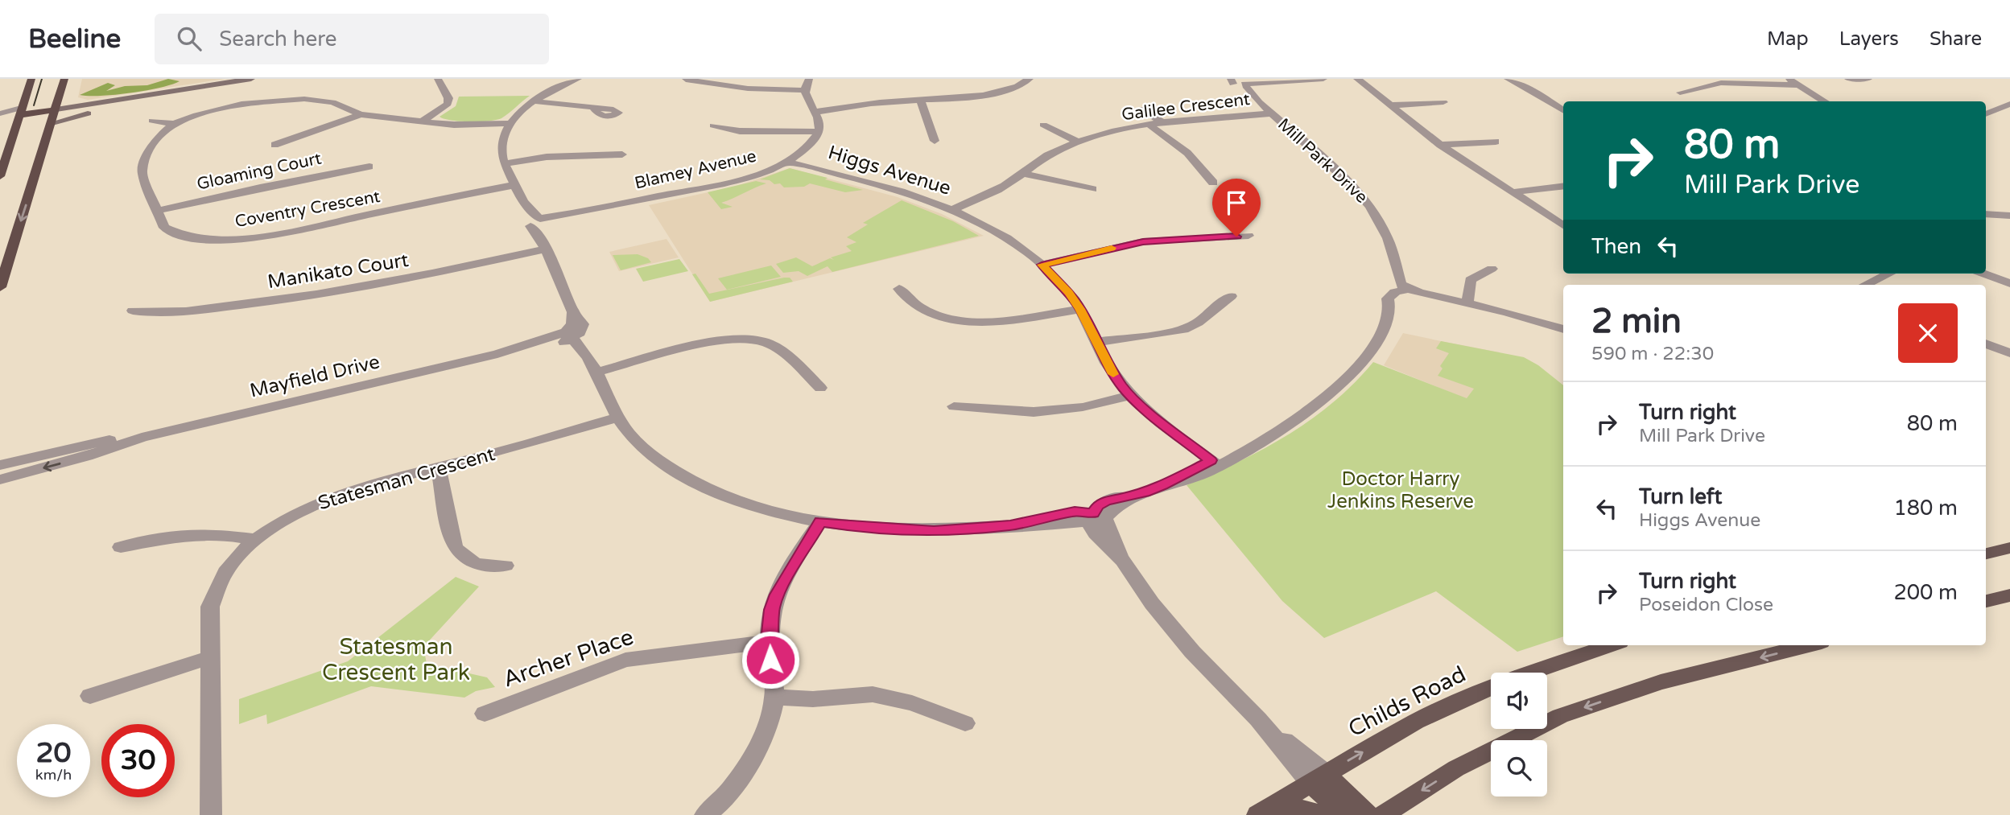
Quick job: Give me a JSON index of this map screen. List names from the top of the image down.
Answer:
{
  "streets": {
    "main road": ["Childs Road"],
    "street": [
      "Galilee Crescent",
      "Mill Park Drive",
      "Blamey Avenue",
      "Higgs Avenue",
      "Gloaming Court",
      "Coventry Crescent",
      "Manikato Court",
      "Mayfield Drive",
      "Statesman Crescent",
      "Archer Place"
    ]
  },
  "crossings": [
    ["Galilee Crescent", "Mill Park Drive"],
    ["Galilee Crescent", "Higgs Avenue"],
    ["Blamey Avenue", "Higgs Avenue"],
    ["Gloaming Court", "Coventry Crescent"]
  ],
  "parks": ["Doctor Harry Jenkins Reserve", "Statesman Crescent Park"],
  "page": {
    "header": "Beeline",
    "search": "Search here",
    "nav": ["Map", "Layers", "Share"],
    "turn": ["80 m", "Mill Park Drive"],
    "then": "Then",
    "heading": ["2 min", "590 m · 22:30"],
    "list": [
      {
        "name": "Turn right",
        "note": "Mill Park Drive",
        "value": "80 m"
      },
      {
        "name": "Turn left",
        "note": "Higgs Avenue",
        "value": "180 m"
      },
      {
        "name": "Turn right",
        "note": "Poseidon Close",
        "value": "200 m"
      }
    ],
    "speed": "20 km/h",
    "limit": "30"
  }
}
